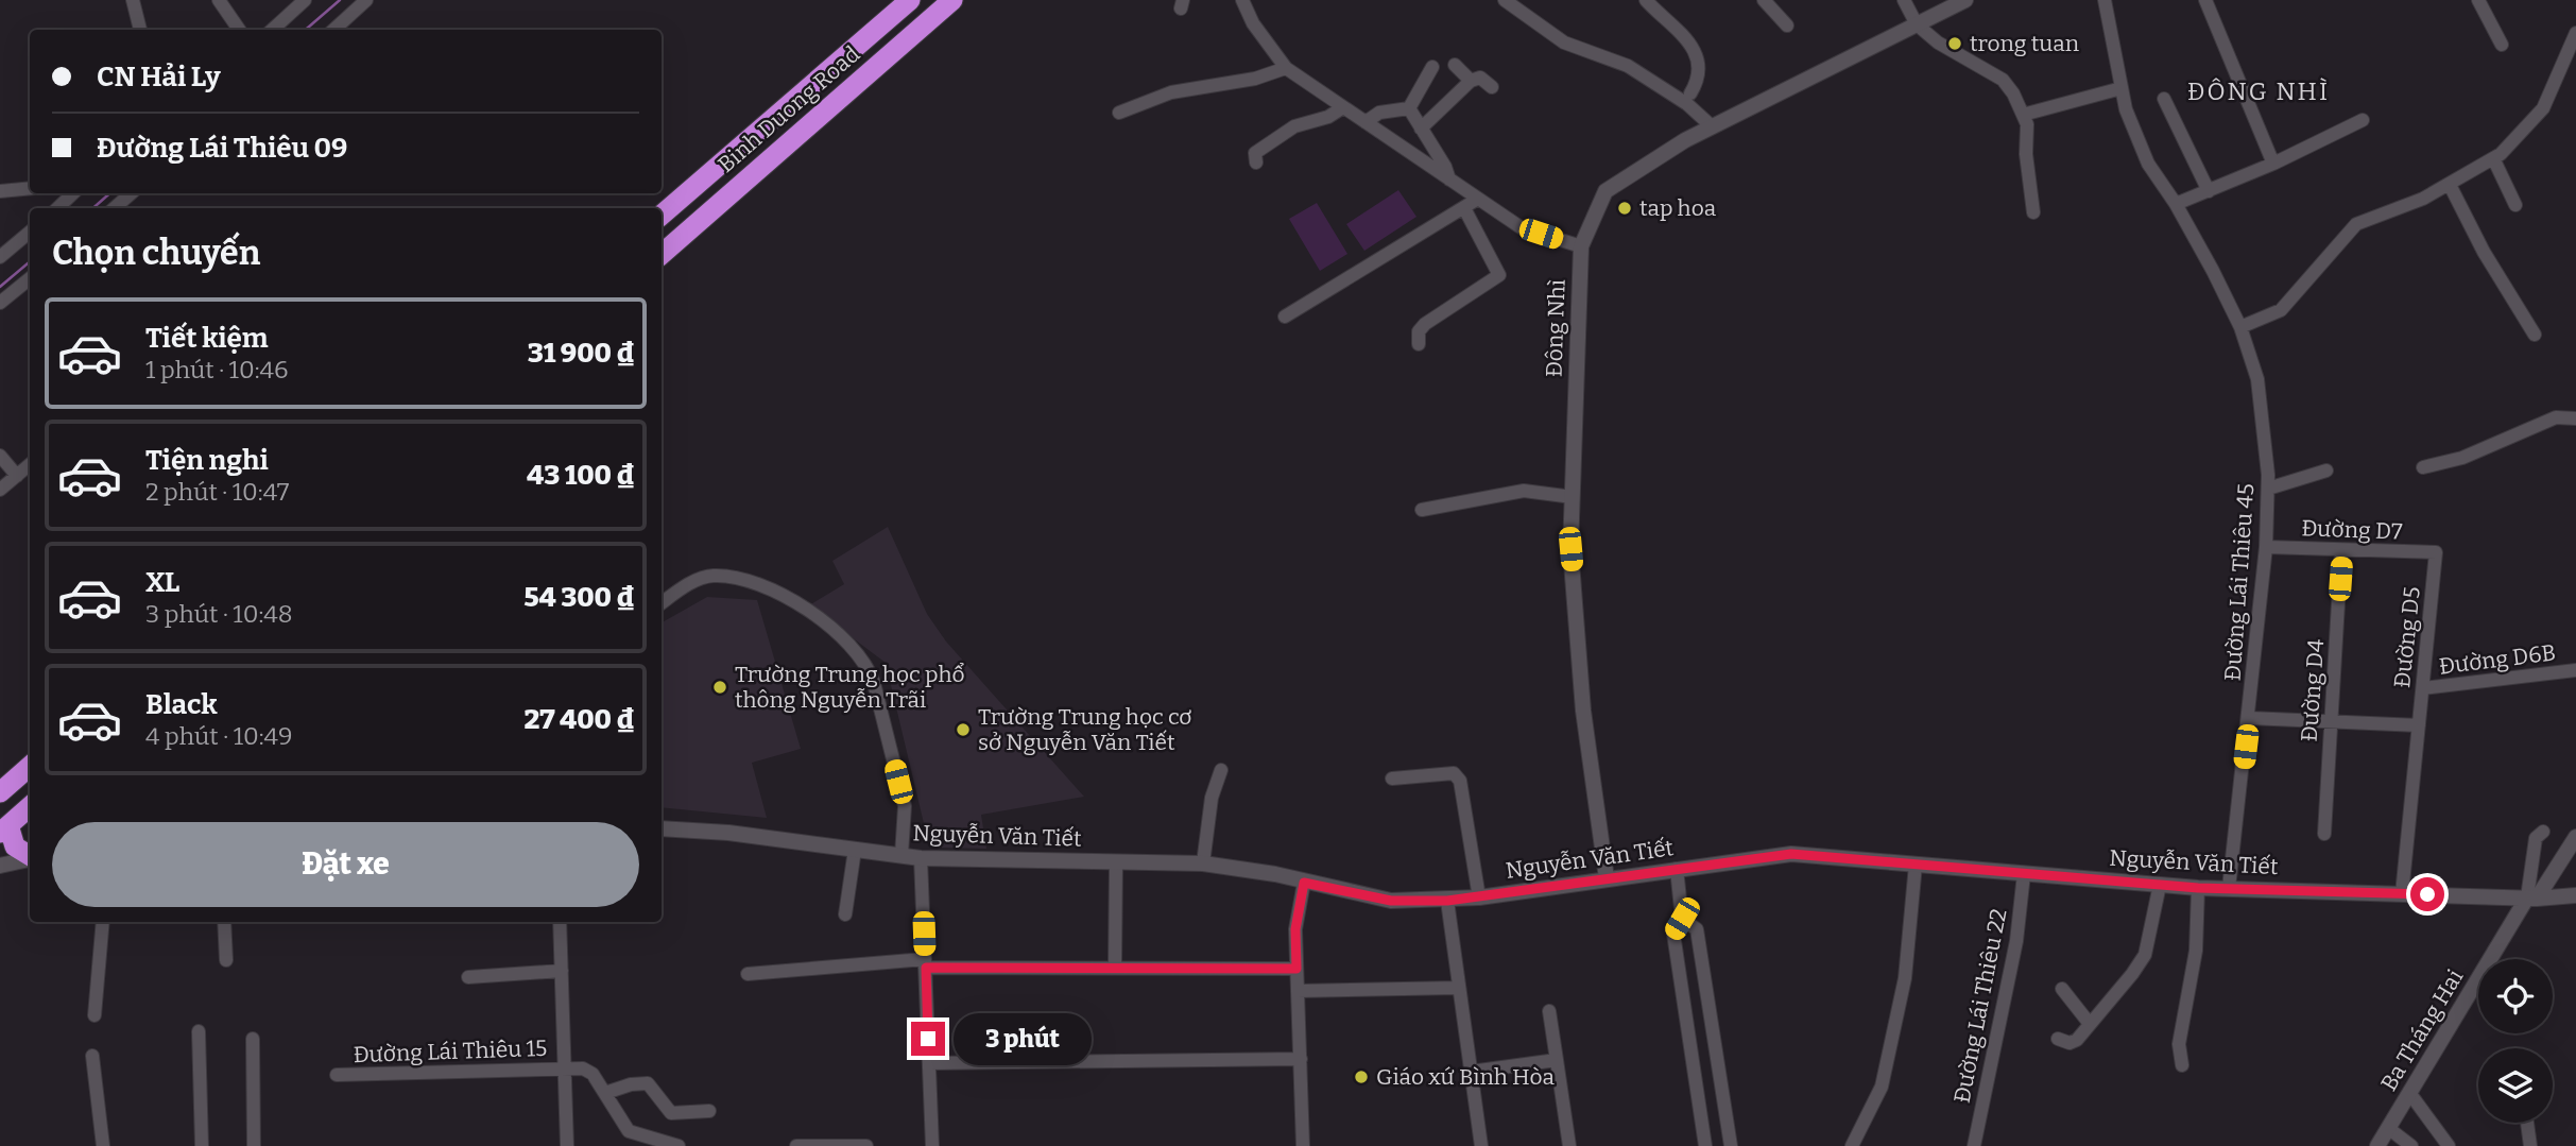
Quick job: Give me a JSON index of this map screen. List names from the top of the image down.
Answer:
{
  "streets": {
    "highway": ["Binh Duong Road"],
    "street": [
      "Đông Nhì",
      "Đường D7",
      "Đường Lái Thiêu 45",
      "Đường D5",
      "Đường D6B",
      "Đường D4",
      "Nguyễn Văn Tiết",
      "Đường Lái Thiêu 22",
      "Ba Tháng Hai",
      "Đường Lái Thiêu 15"
    ]
  },
  "crossings": [
    ["Đông Nhì", "Nguyễn Văn Tiết"],
    ["Đường D7", "Đường Lái Thiêu 45"],
    ["Đường D7", "Đường D5"],
    ["Đường D7", "Đường D4"],
    ["Đường Lái Thiêu 45", "Nguyễn Văn Tiết"],
    ["Đường D5", "Đường D6B"],
    ["Đường D5", "Nguyễn Văn Tiết"],
    ["Nguyễn Văn Tiết", "Đường Lái Thiêu 22"],
    ["Nguyễn Văn Tiết", "Ba Tháng Hai"]
  ],
  "districts": ["ĐÔNG NHÌ"],
  "places": [
    "trong tuan",
    "tap hoa",
    "Trường Trung học phổ thông Nguyễn Trãi",
    "Trường Trung học cơ sở Nguyễn Văn Tiết",
    "Giáo xứ Bình Hòa"
  ],
  "page": {
    "banner": ["CN Hải Ly", "Đường Lái Thiêu 09"],
    "heading": "Chọn chuyến",
    "list": [
      {
        "name": "Tiết kiệm",
        "note": "1 phút · 10:46",
        "value": "31 900 ₫"
      },
      {
        "name": "Tiện nghi",
        "note": "2 phút · 10:47",
        "value": "43 100 ₫"
      },
      {
        "name": "XL",
        "note": "3 phút · 10:48",
        "value": "54 300 ₫"
      },
      {
        "name": "Black",
        "note": "4 phút · 10:49",
        "value": "27 400 ₫"
      }
    ],
    "buttons": "Đặt xe",
    "bubble": "3 phút"
  }
}
